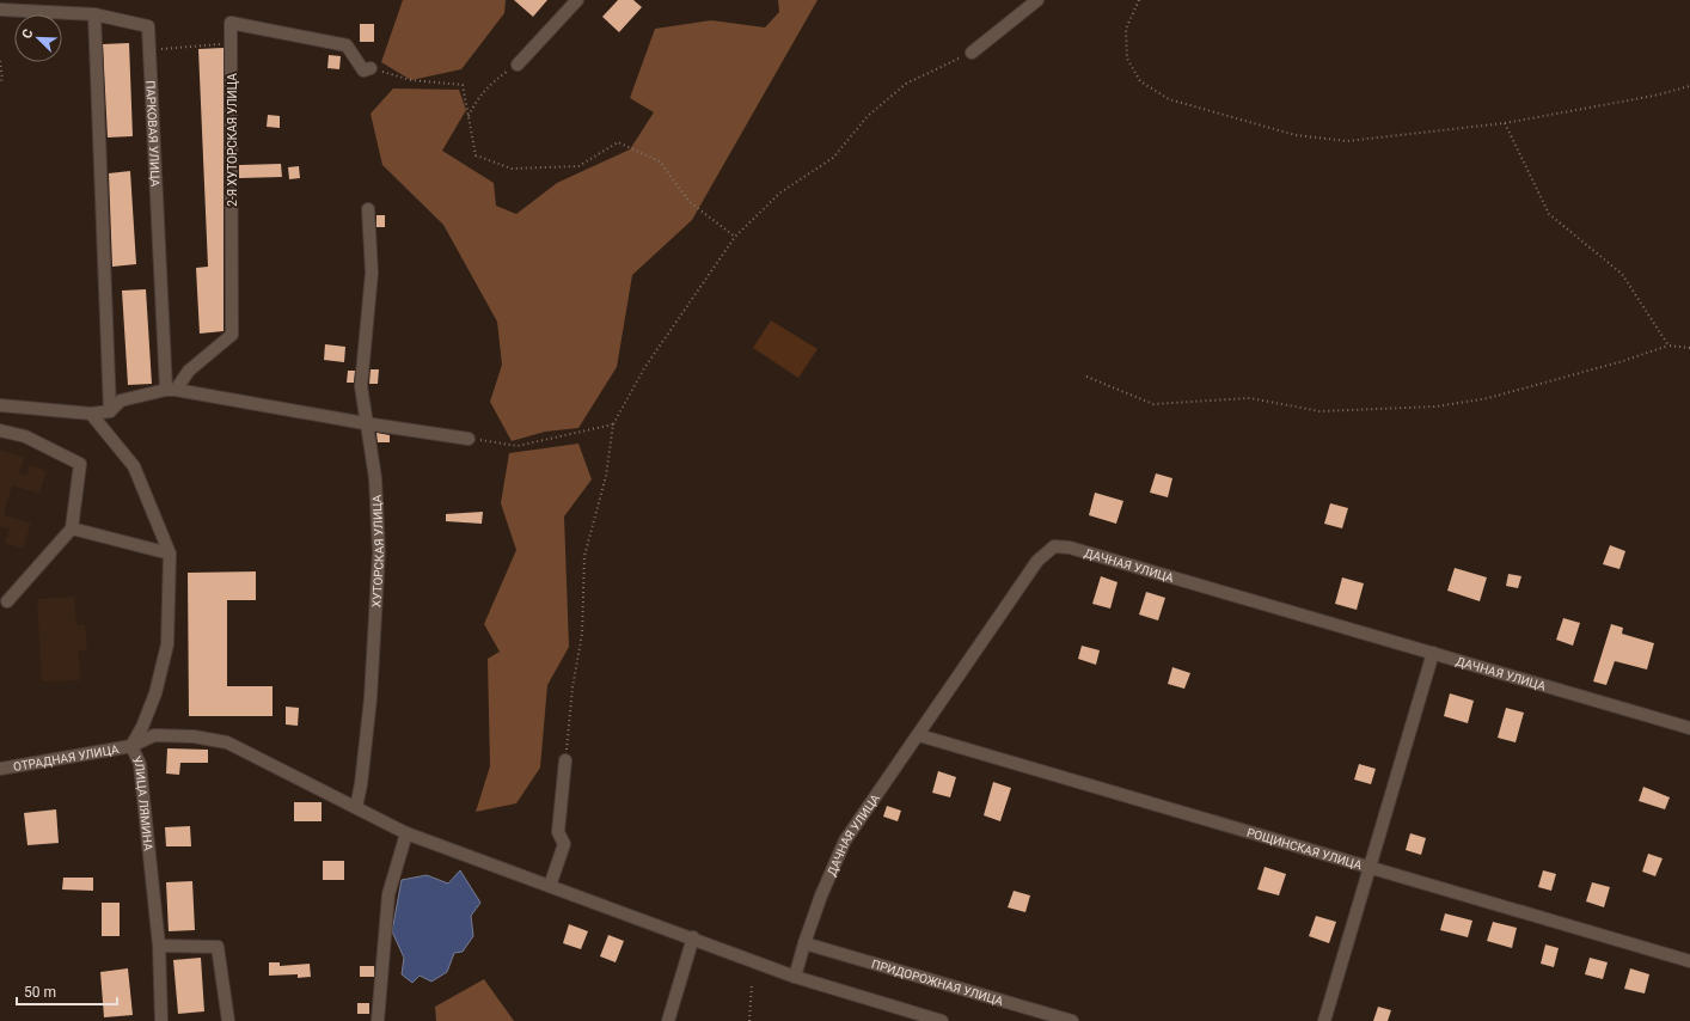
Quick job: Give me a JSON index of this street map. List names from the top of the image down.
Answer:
{
  "streets": {
    "street": [
      "ПАРКОВАЯ УЛИЦА",
      "2-Я ХУТОРСКАЯ УЛИЦА",
      "ХУТОРСКАЯ УЛИЦА",
      "ДАЧНАЯ УЛИЦА",
      "ОТРАДНАЯ УЛИЦА",
      "УЛИЦА ЛЯМИНА",
      "РОЩИНСКАЯ УЛИЦА",
      "ПРИДОРОЖНАЯ УЛИЦА"
    ]
  },
  "crossings": [
    ["ПАРКОВАЯ УЛИЦА", "2-Я ХУТОРСКАЯ УЛИЦА"],
    ["ХУТОРСКАЯ УЛИЦА", "ОТРАДНАЯ УЛИЦА"],
    ["ДАЧНАЯ УЛИЦА", "ОТРАДНАЯ УЛИЦА"],
    ["ДАЧНАЯ УЛИЦА", "РОЩИНСКАЯ УЛИЦА"],
    ["ДАЧНАЯ УЛИЦА", "ПРИДОРОЖНАЯ УЛИЦА"],
    ["ОТРАДНАЯ УЛИЦА", "УЛИЦА ЛЯМИНА"]
  ],
  "scale_bar": "50 m",
  "north": "top left"
}
